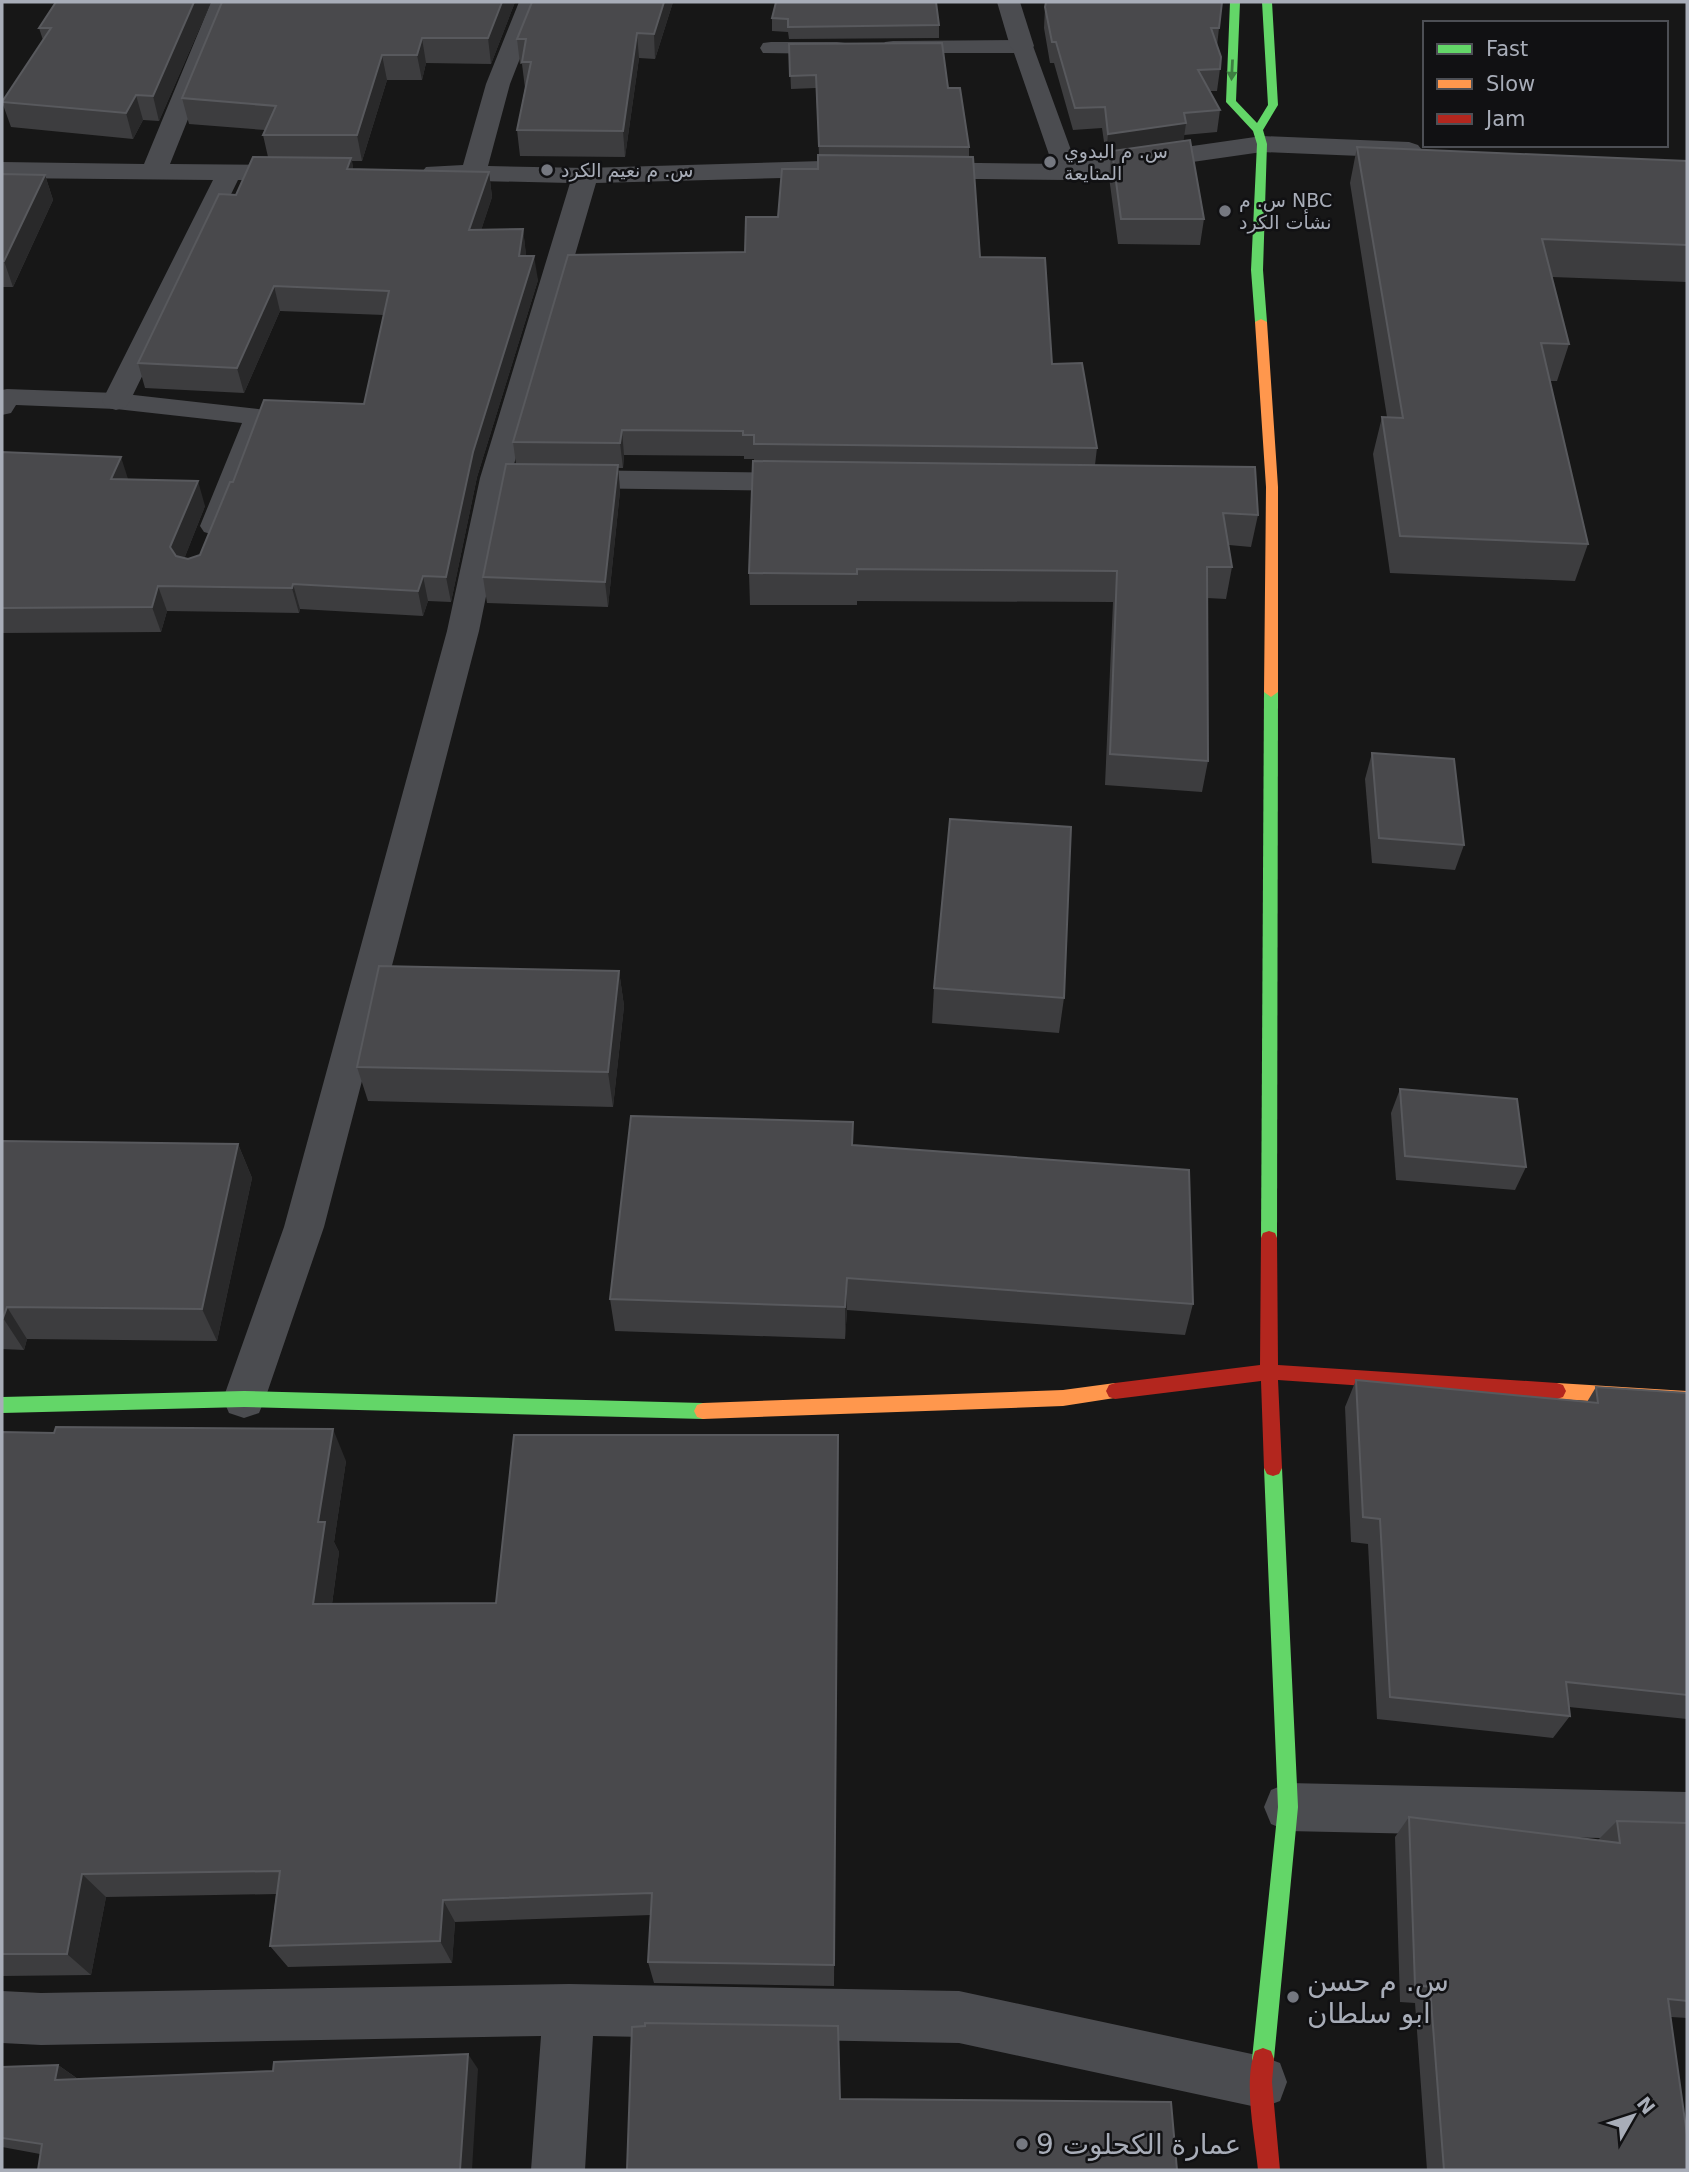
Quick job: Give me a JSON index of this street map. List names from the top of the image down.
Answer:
{
  "places": [
    "س. م البدوي المنايعة",
    "س. م نعيم الكرد",
    "س. م NBC نشأت الكرد",
    "س. م حسن ابو سلطان",
    "عمارة الكحلوت 9"
  ],
  "legend": ["Fast", "Slow", "Jam"],
  "north": "top right"
}
